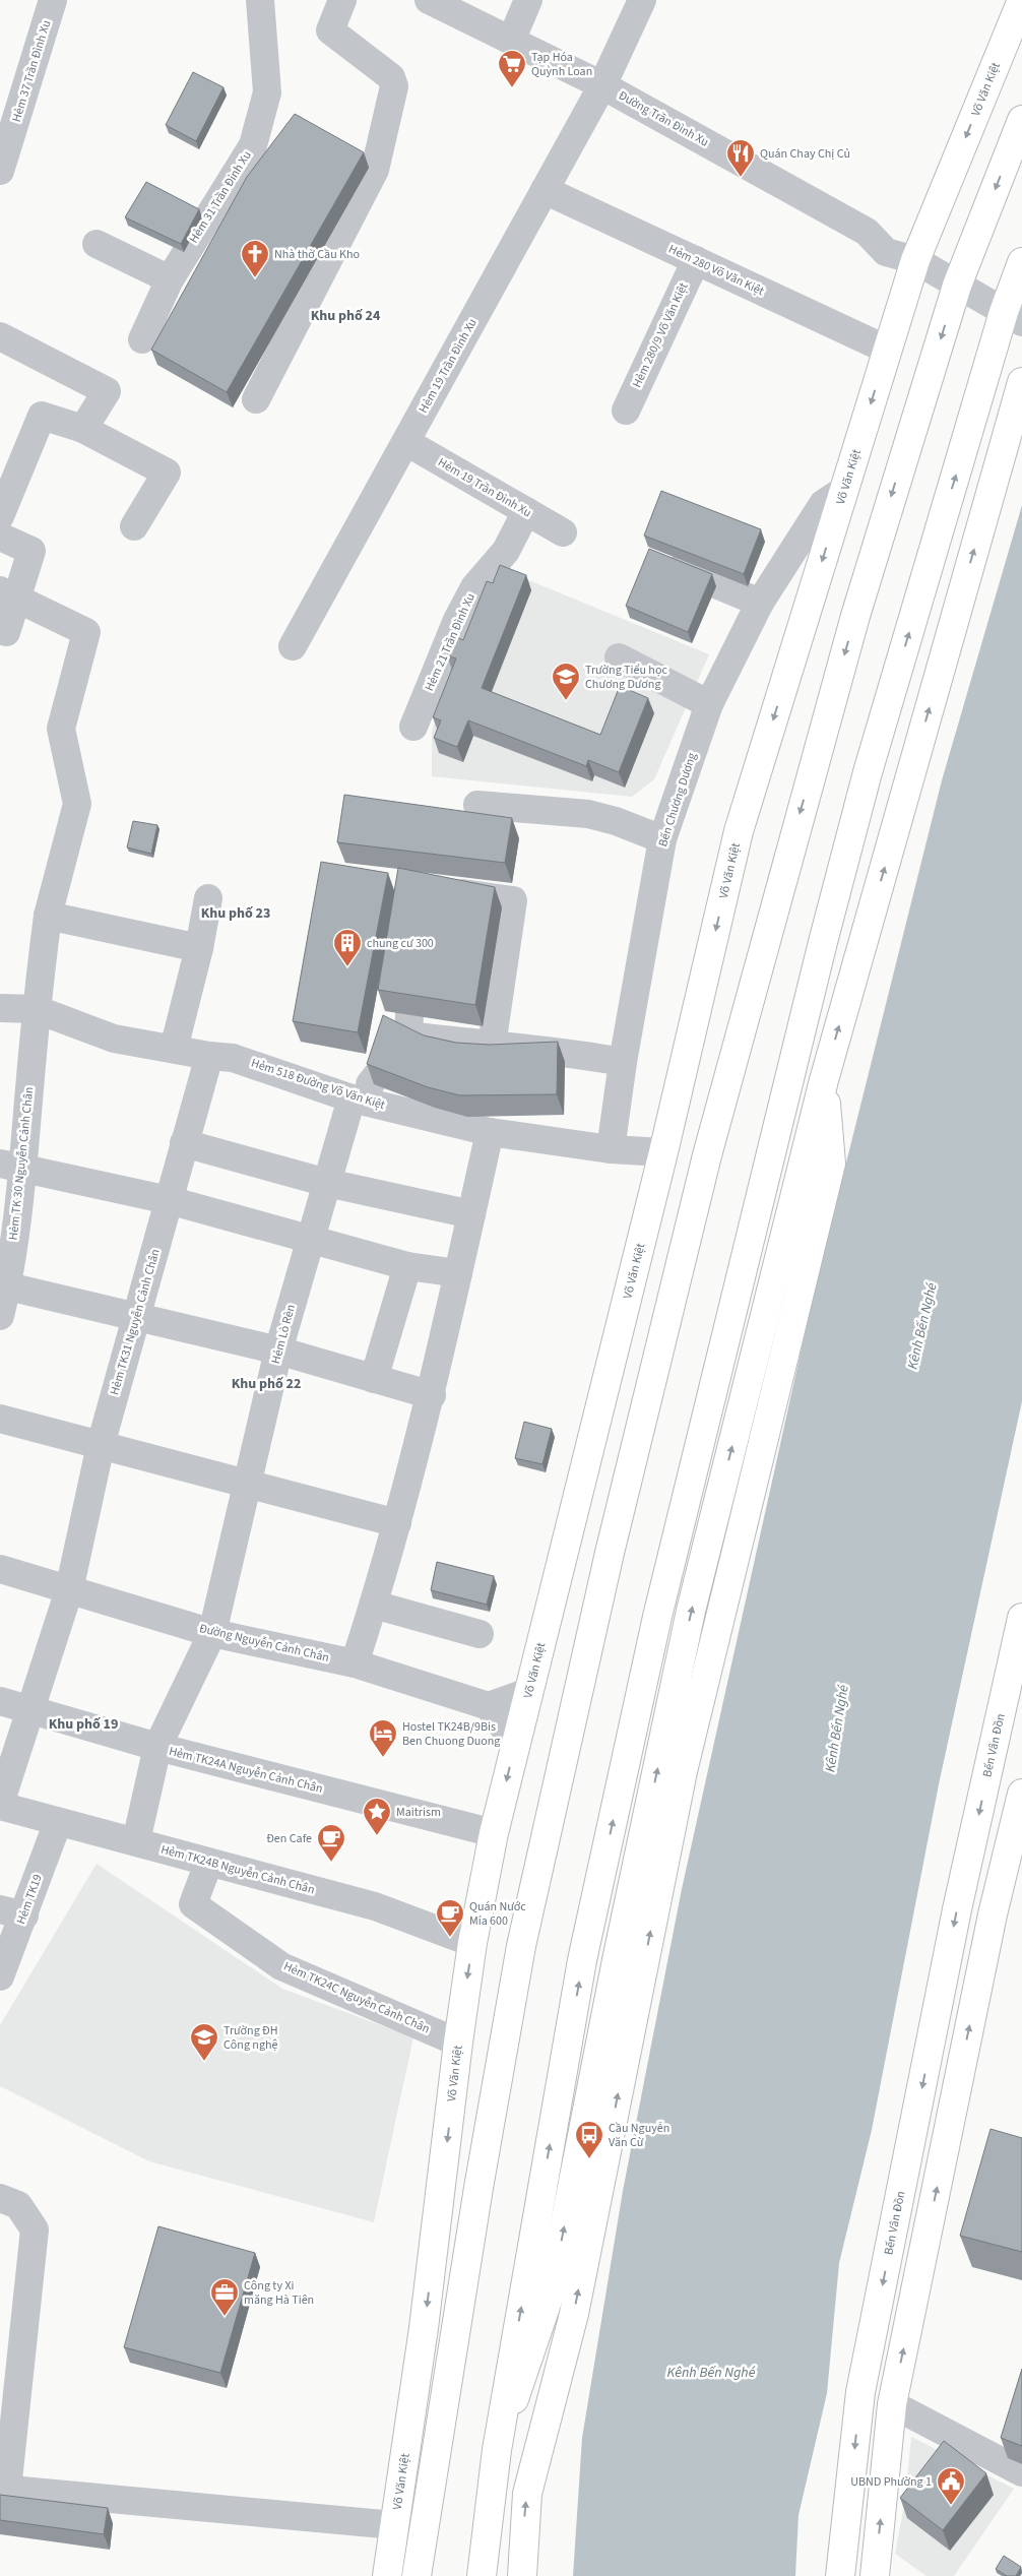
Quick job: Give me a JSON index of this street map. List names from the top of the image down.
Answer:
{
  "streets": {
    "main road": ["Võ Văn Kiệt", "Bến Vân Đồn"],
    "street": [
      "Hẻm 37 Trần Ðình Xu",
      "Đường Trần Ðình Xu",
      "Hẻm 31 Trần Đinh Xu",
      "Hẻm 280 Võ Văn Kiệt",
      "Hẻm 280/9 Võ Văn Kiệt",
      "Hẻm 19 Trần Ðình Xu",
      "Hẻm 19 Trần Đình Xu",
      "Hẻm 21 Trần Đình Xu",
      "Bến Chương Dương",
      "Hẻm 518 Đường Võ Văn Kiệt",
      "Hẻm TK 30 Nguyễn Cảnh Chân",
      "Hẻm TK31 Nguyễn Cảnh Chân",
      "Hẻm Lò Rèn",
      "Đường Nguyễn Cảnh Chân",
      "Hẻm TK24A Nguyễn Cảnh Chân",
      "Hẻm TK24B Nguyễn Cảnh Chân",
      "Hẻm TK19",
      "Hẻm TK24C Nguyễn Cảnh Chân"
    ]
  },
  "crossings": [
    ["Võ Văn Kiệt", "Đường Trần Ðình Xu"],
    ["Võ Văn Kiệt", "Hẻm 280 Võ Văn Kiệt"],
    ["Võ Văn Kiệt", "Bến Chương Dương"],
    ["Võ Văn Kiệt", "Hẻm 518 Đường Võ Văn Kiệt"],
    ["Võ Văn Kiệt", "Hẻm TK24A Nguyễn Cảnh Chân"],
    ["Võ Văn Kiệt", "Hẻm TK24B Nguyễn Cảnh Chân"],
    ["Võ Văn Kiệt", "Hẻm TK24C Nguyễn Cảnh Chân"],
    ["Đường Trần Ðình Xu", "Hẻm 19 Trần Ðình Xu"],
    ["Hẻm 280 Võ Văn Kiệt", "Hẻm 280/9 Võ Văn Kiệt"],
    ["Hẻm 280 Võ Văn Kiệt", "Hẻm 19 Trần Ðình Xu"],
    ["Hẻm 19 Trần Ðình Xu", "Hẻm 19 Trần Đình Xu"],
    ["Hẻm 19 Trần Đình Xu", "Hẻm 21 Trần Đình Xu"],
    ["Bến Chương Dương", "Hẻm 518 Đường Võ Văn Kiệt"],
    ["Hẻm 518 Đường Võ Văn Kiệt", "Hẻm TK 30 Nguyễn Cảnh Chân"],
    ["Hẻm 518 Đường Võ Văn Kiệt", "Hẻm TK31 Nguyễn Cảnh Chân"],
    ["Hẻm 518 Đường Võ Văn Kiệt", "Hẻm Lò Rèn"],
    ["Hẻm TK31 Nguyễn Cảnh Chân", "Đường Nguyễn Cảnh Chân"],
    ["Hẻm TK31 Nguyễn Cảnh Chân", "Hẻm TK24A Nguyễn Cảnh Chân"],
    ["Hẻm TK31 Nguyễn Cảnh Chân", "Hẻm TK24B Nguyễn Cảnh Chân"],
    ["Hẻm Lò Rèn", "Đường Nguyễn Cảnh Chân"],
    ["Hẻm Lò Rèn", "Hẻm TK24A Nguyễn Cảnh Chân"],
    ["Hẻm Lò Rèn", "Hẻm TK24B Nguyễn Cảnh Chân"],
    ["Hẻm TK24B Nguyễn Cảnh Chân", "Hẻm TK19"],
    ["Hẻm TK24B Nguyễn Cảnh Chân", "Hẻm TK24C Nguyễn Cảnh Chân"]
  ],
  "districts": [
    "Khu phố 24",
    "Khu phố 23",
    "Khu phố 22",
    "Khu phố 19"
  ],
  "water": ["Kênh Bến Nghé"],
  "places": {
    "supermarket": ["Tạp Hóa Quỳnh Loan"],
    "restaurant": ["Quán Chay Chị Củ"],
    "church": ["Nhà thờ Cầu Kho"],
    "school or university": ["Trường Tiểu học Chương Dương", "Trường ĐH Công nghệ"],
    "building": ["chung cư 300"],
    "hotel": ["Hostel TK24B/9Bis Ben Chuong Duong"],
    "place": ["Maitrism"],
    "cafe": ["Đen Cafe", "Quán Nước Mía 600"],
    "bus stop": ["Cầu Nguyễn Văn Cừ"],
    "office": ["Công ty Xi măng Hà Tiên"],
    "public building": ["UBND Phường 1"]
  }
}
